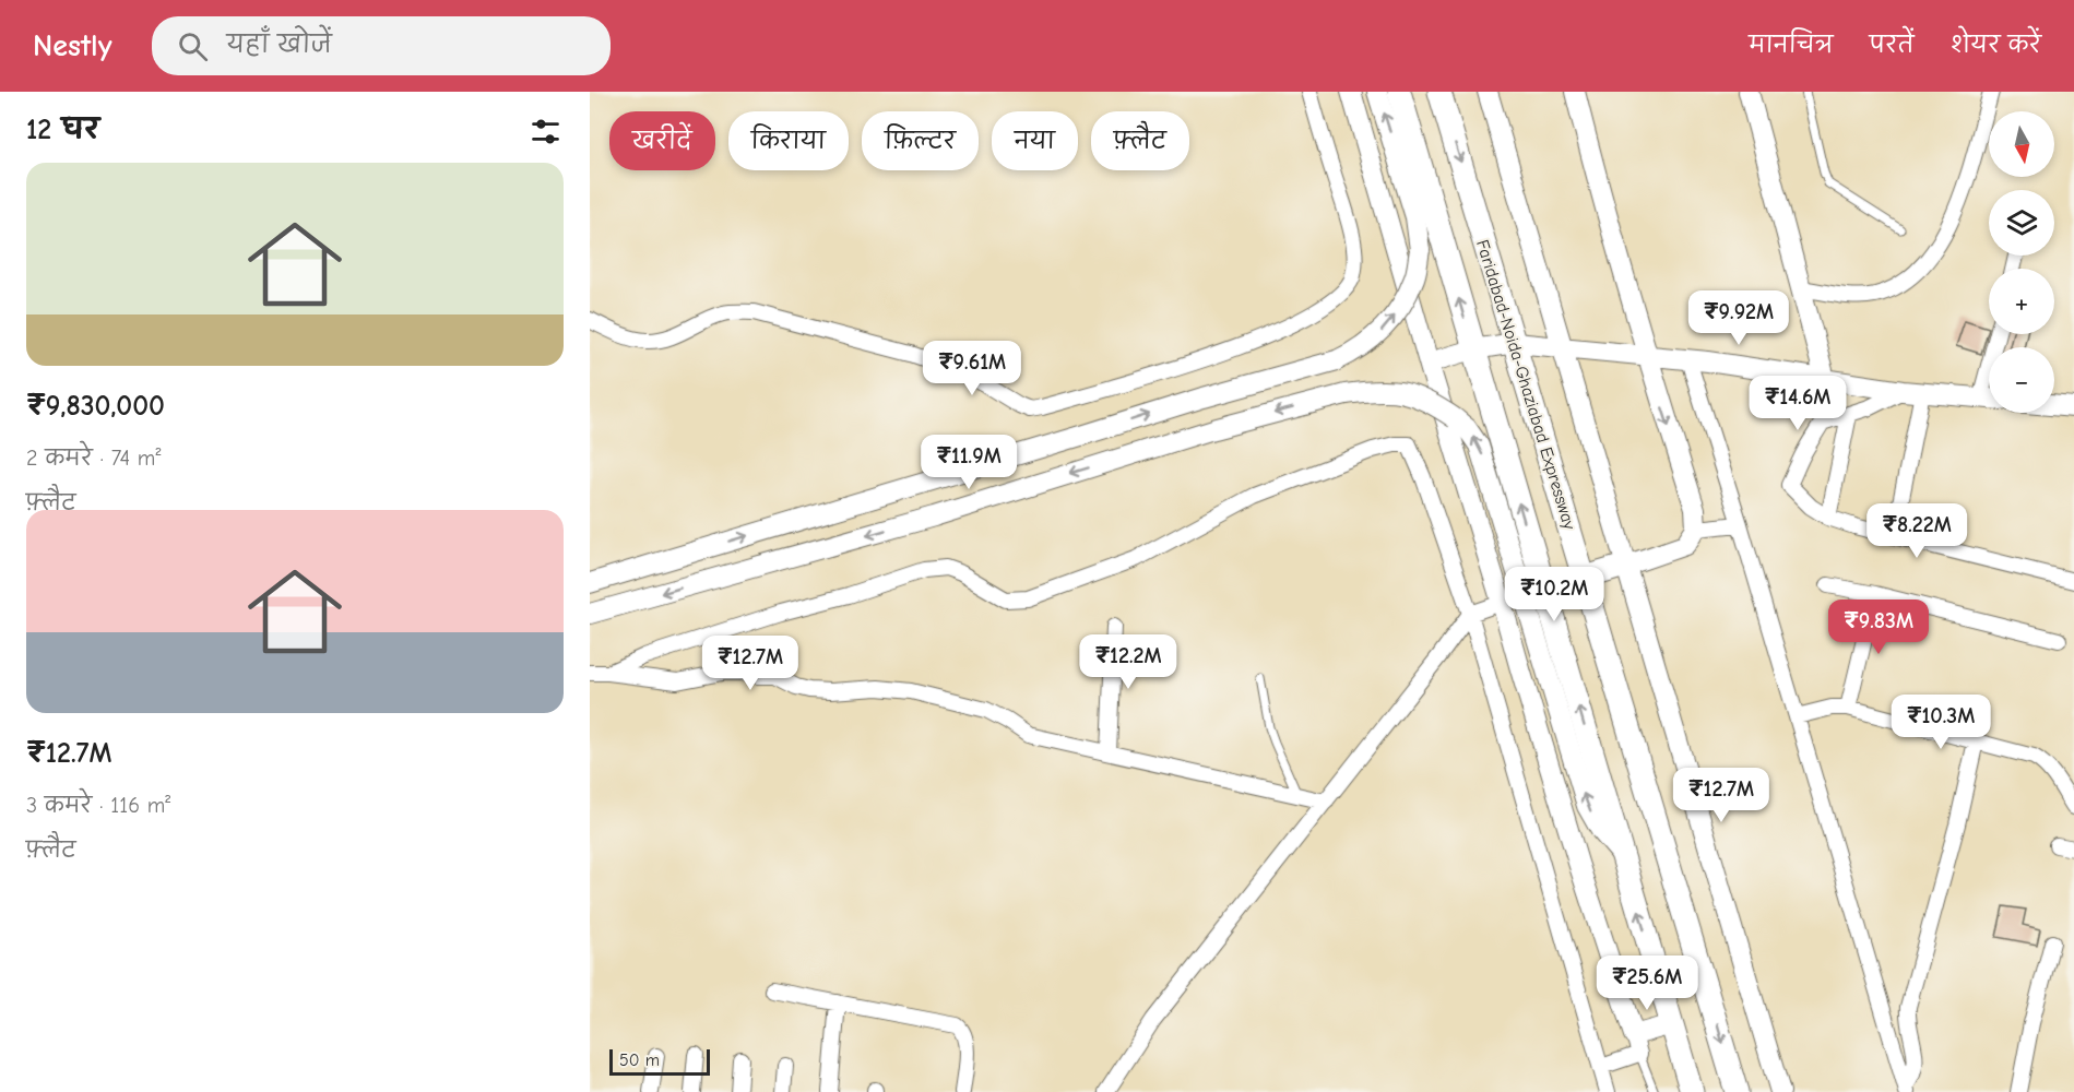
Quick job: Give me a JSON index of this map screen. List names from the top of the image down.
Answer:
{
  "streets": {
    "main road": ["Faridabad-Noida-Ghaziabad Expressway"]
  },
  "scale_bar": "50 m",
  "north": "bottom",
  "page": {
    "header": "Nestly",
    "search": "यहाँ खोजें",
    "nav": ["मानचित्र", "परतें", "शेयर करें"],
    "heading": "12 घर",
    "map_buttons": ["+", "−"],
    "chip": [
      "खरीदें",
      "किराया",
      "फ़िल्टर",
      "नया",
      "फ़्लैट"
    ],
    "list": [
      {
        "name": "₹9,830,000",
        "note": "2 कमरे · 74 m² · फ़्लैट"
      },
      {
        "name": "₹12.7M",
        "note": "3 कमरे · 116 m² · फ़्लैट"
      }
    ],
    "price": [
      "₹9.92M",
      "₹9.61M",
      "₹14.6M",
      "₹11.9M",
      "₹8.22M",
      "₹10.2M",
      "₹9.83M",
      "₹12.2M",
      "₹12.7M",
      "₹10.3M",
      "₹12.7M",
      "₹25.6M"
    ],
    "scale": "50 m"
  }
}
